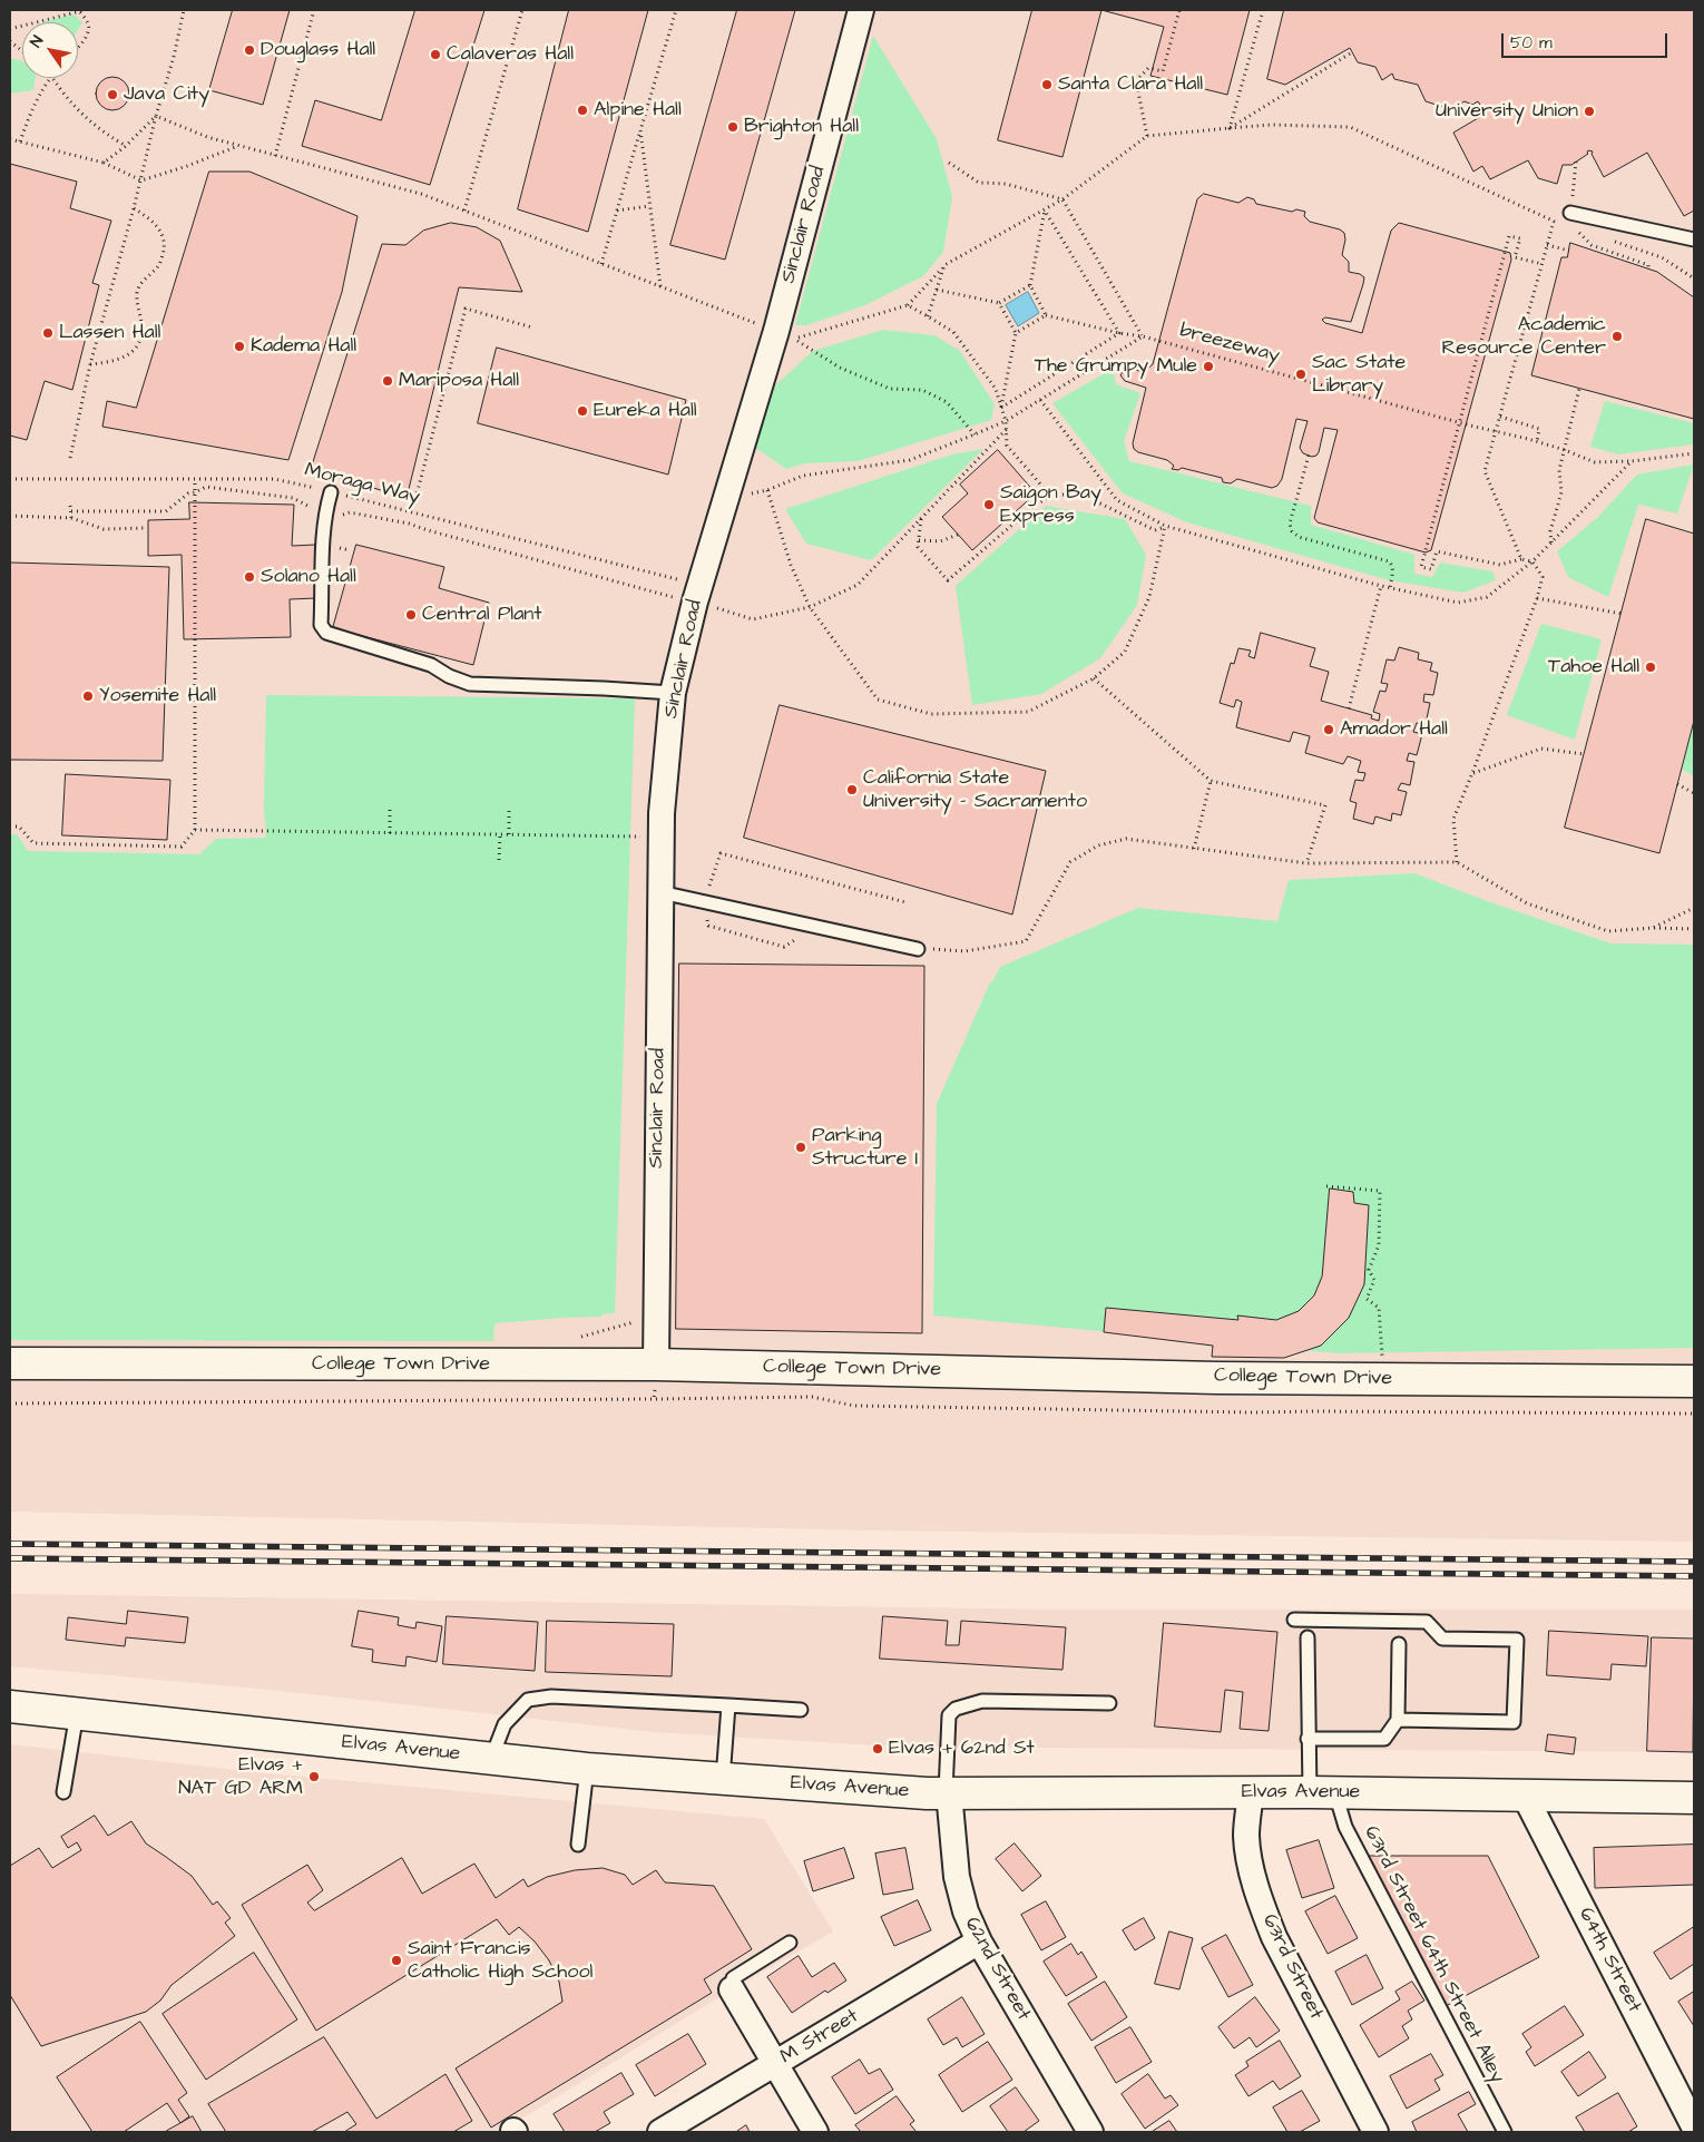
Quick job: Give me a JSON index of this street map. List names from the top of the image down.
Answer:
{
  "streets": {
    "street": [
      "Sinclair Road",
      "College Town Drive",
      "Elvas Avenue",
      "64th Street",
      "63rd Street",
      "62nd Street",
      "M Street"
    ],
    "lane": ["63rd Street 64th Street Alley"],
    "path": ["breezeway", "Moraga Way"]
  },
  "crossings": [
    ["Sinclair Road", "Moraga Way"],
    ["Sinclair Road", "College Town Drive"],
    ["Elvas Avenue", "63rd Street 64th Street Alley"],
    ["Elvas Avenue", "64th Street"],
    ["Elvas Avenue", "63rd Street"],
    ["Elvas Avenue", "62nd Street"],
    ["62nd Street", "M Street"]
  ],
  "places": [
    "Douglass Hall",
    "Calaveras Hall",
    "Santa Clara Hall",
    "Java City",
    "Alpine Hall",
    "University Union",
    "Brighton Hall",
    "Lassen Hall",
    "Academic Resource Center",
    "Kadema Hall",
    "The Grumpy Mule",
    "Sac State Library",
    "Mariposa Hall",
    "Eureka Hall",
    "Saigon Bay Express",
    "Solano Hall",
    "Central Plant",
    "Tahoe Hall",
    "Yosemite Hall",
    "Amador Hall",
    "California State University - Sacramento",
    "Parking Structure I",
    "Elvas + 62nd St",
    "Elvas + NAT GD ARM",
    "Saint Francis Catholic High School"
  ],
  "scale_bar": "50 m",
  "north": "top left"
}
